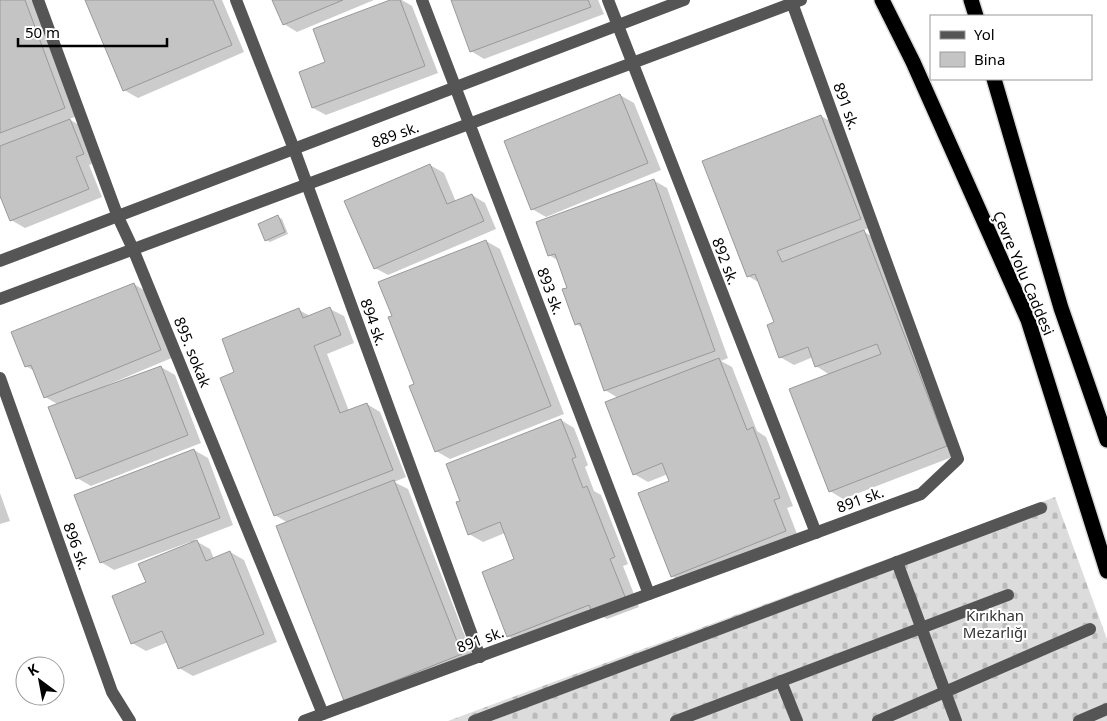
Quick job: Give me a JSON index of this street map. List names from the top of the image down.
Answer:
{
  "streets": {
    "highway": ["Çevre Yolu Caddesi"],
    "lane": [
      "891 sk.",
      "889 sk.",
      "892 sk.",
      "893 sk.",
      "894 sk.",
      "895. sokak",
      "896 sk."
    ]
  },
  "crossings": [
    ["891 sk.", "889 sk."],
    ["891 sk.", "892 sk."],
    ["891 sk.", "893 sk."],
    ["891 sk.", "894 sk."],
    ["891 sk.", "895. sokak"],
    ["889 sk.", "892 sk."],
    ["889 sk.", "893 sk."],
    ["889 sk.", "894 sk."],
    ["889 sk.", "895. sokak"]
  ],
  "parks": ["Kırıkhan Mezarlığı"],
  "legend": ["Yol", "Bina"],
  "scale_bar": "50 m",
  "north": "top left"
}
